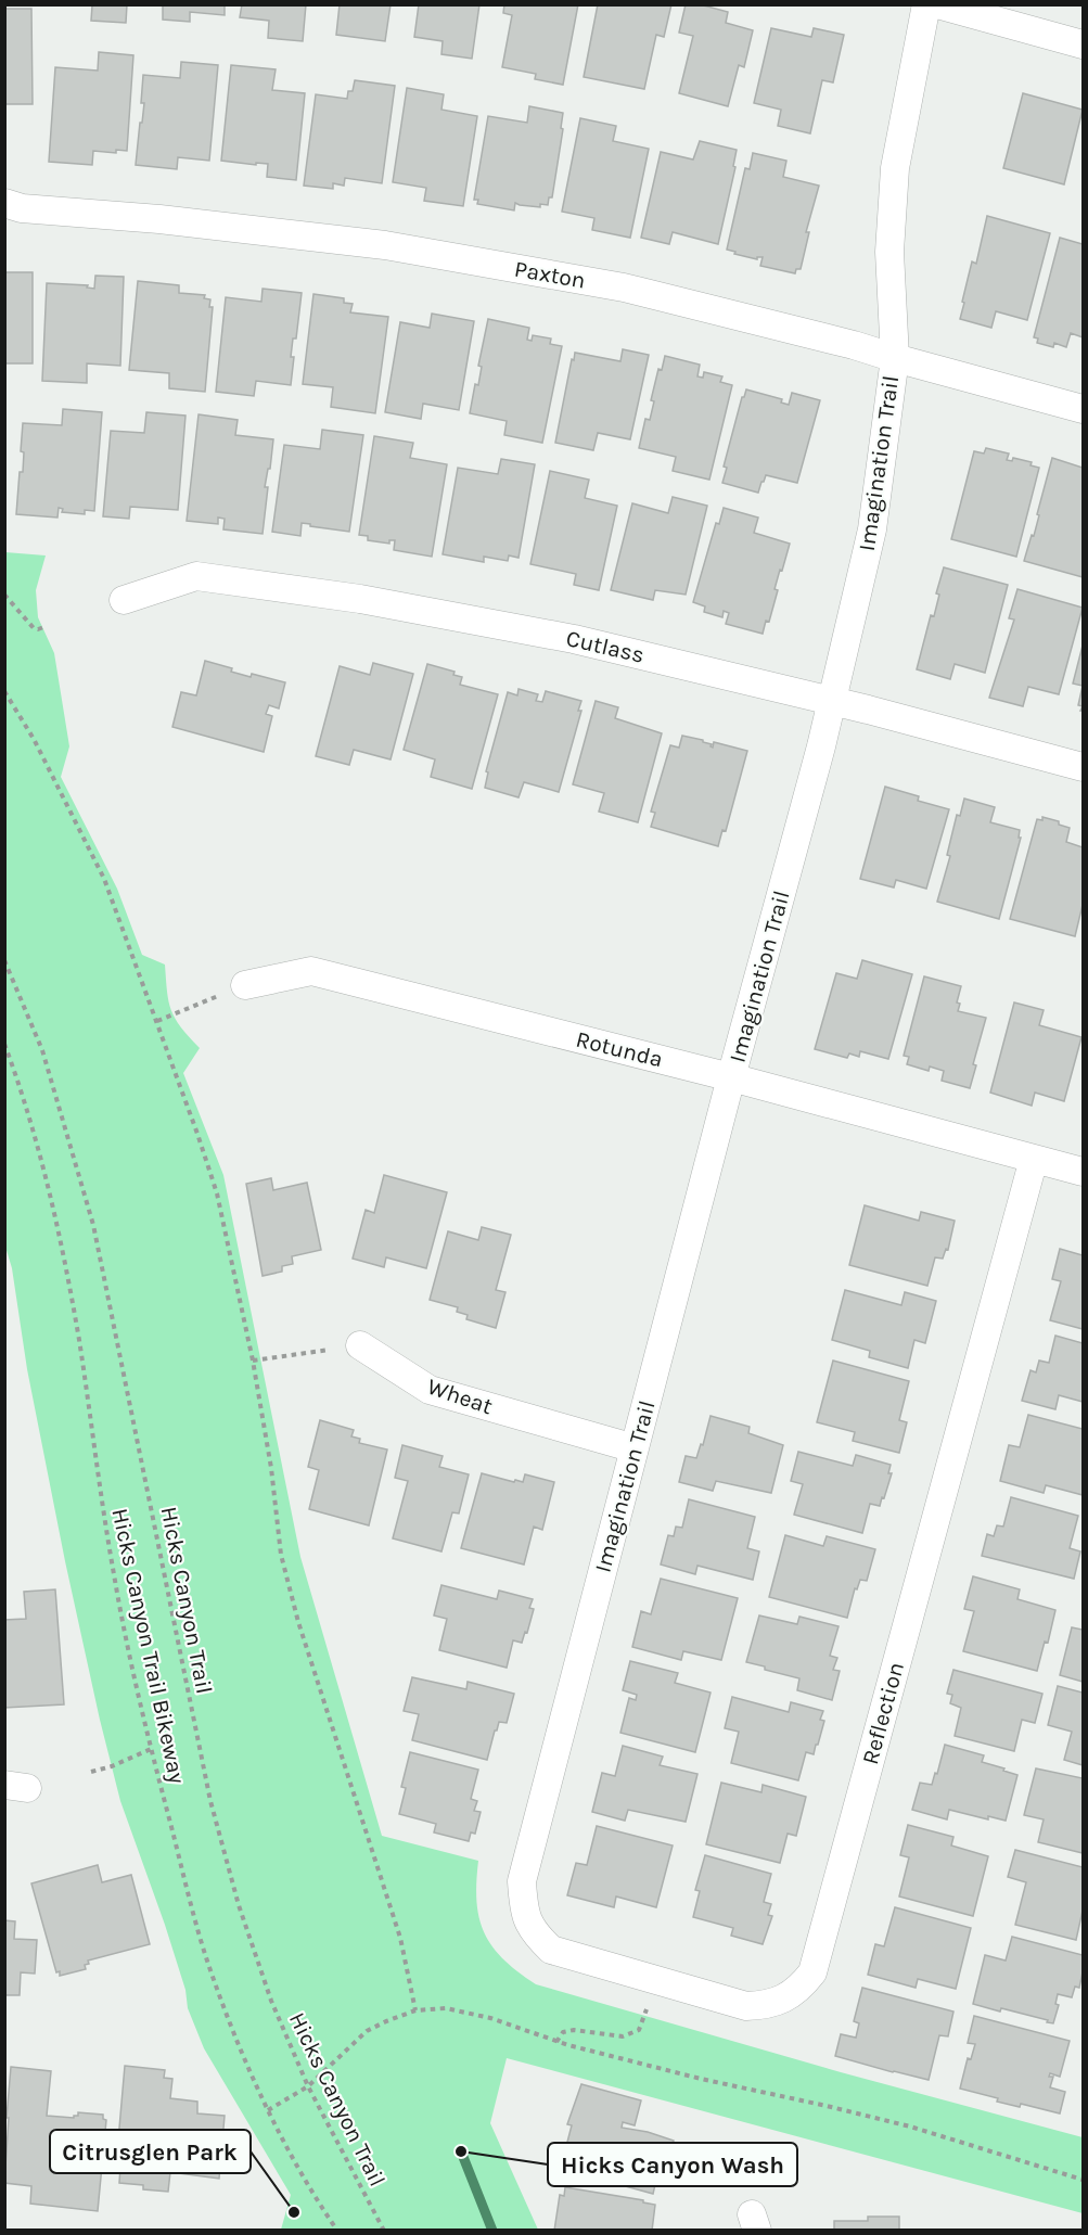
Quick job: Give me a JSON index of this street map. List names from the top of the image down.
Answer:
{
  "streets": {
    "street": [
      "Paxton",
      "Imagination Trail",
      "Cutlass",
      "Rotunda",
      "Wheat",
      "Reflection"
    ],
    "path": ["Hicks Canyon Trail", "Hicks Canyon Trail Bikeway"]
  },
  "crossings": [
    ["Paxton", "Imagination Trail"],
    ["Imagination Trail", "Cutlass"],
    ["Imagination Trail", "Rotunda"],
    ["Imagination Trail", "Wheat"],
    ["Imagination Trail", "Reflection"],
    ["Rotunda", "Reflection"]
  ],
  "places": ["Hicks Canyon Wash", "Citrusglen Park"]
}
